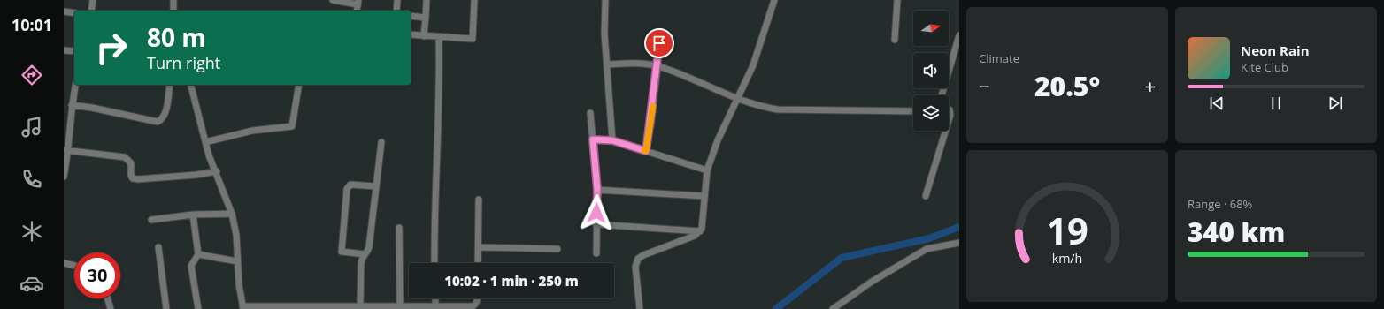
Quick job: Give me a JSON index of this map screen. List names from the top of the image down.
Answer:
{
  "north": "right",
  "page": {
    "tabs": "10:01",
    "tile": [
      "Climate",
      ["Range · 68%", "340 km"]
    ],
    "turn": ["80 m", "Turn right"],
    "song": ["Neon Rain", "Kite Club"],
    "heat": ["−", "20.5°", "+"],
    "limit": "30",
    "trip": "10:02 · 1 min · 250 m",
    "gauge": ["19", "km/h"]
  }
}
